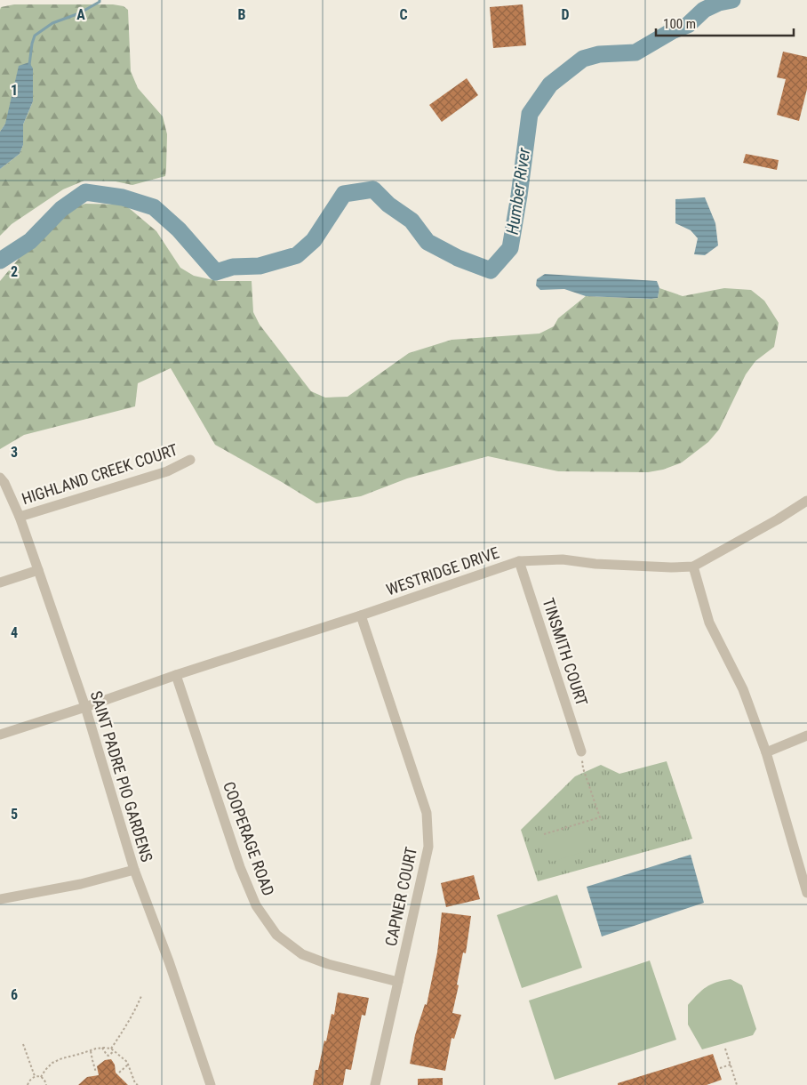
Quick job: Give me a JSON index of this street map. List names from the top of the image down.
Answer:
{
  "streets": {
    "street": [
      "HIGHLAND CREEK COURT",
      "WESTRIDGE DRIVE",
      "TINSMITH COURT",
      "SAINT PADRE PIO GARDENS",
      "COOPERAGE ROAD",
      "CAPNER COURT"
    ]
  },
  "crossings": [
    ["HIGHLAND CREEK COURT", "SAINT PADRE PIO GARDENS"],
    ["WESTRIDGE DRIVE", "TINSMITH COURT"],
    ["WESTRIDGE DRIVE", "SAINT PADRE PIO GARDENS"],
    ["WESTRIDGE DRIVE", "COOPERAGE ROAD"],
    ["WESTRIDGE DRIVE", "CAPNER COURT"],
    ["COOPERAGE ROAD", "CAPNER COURT"]
  ],
  "water": ["Humber River"],
  "scale_bar": "100 m",
  "grid": {
    "columns": [
      "A",
      "B",
      "C",
      "D"
    ],
    "rows": [
      "1",
      "2",
      "3",
      "4",
      "5",
      "6"
    ]
  }
}
